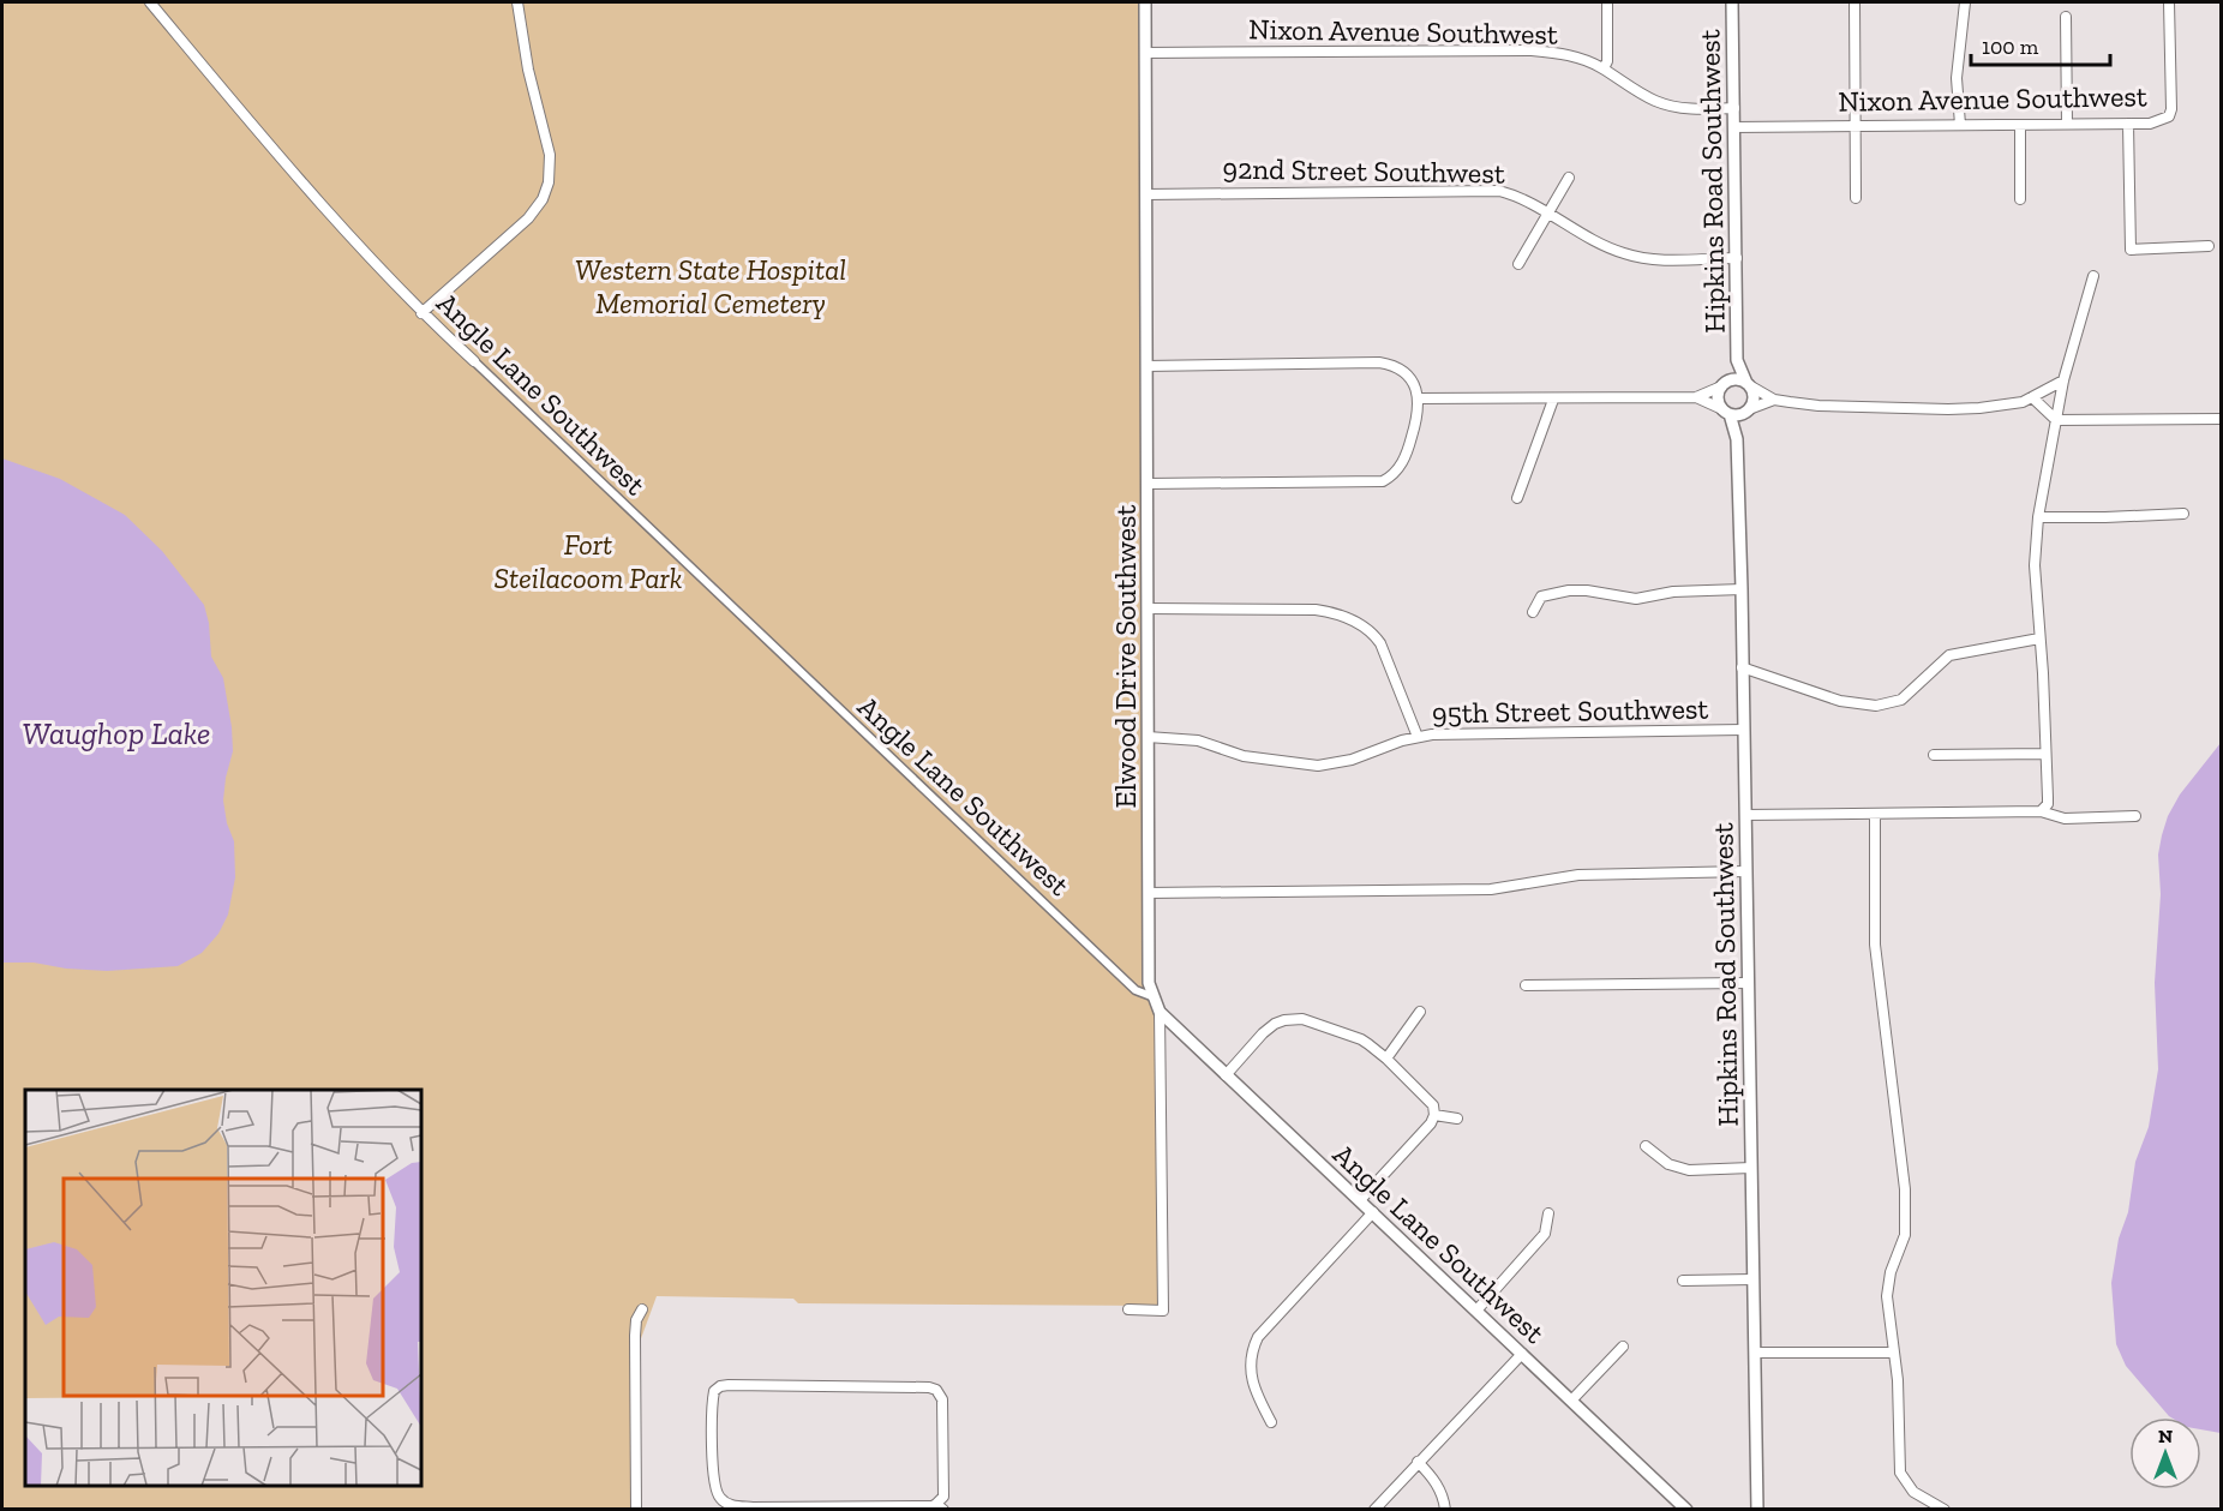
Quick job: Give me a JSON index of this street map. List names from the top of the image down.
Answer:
{
  "streets": {
    "street": [
      "Nixon Avenue Southwest",
      "92nd Street Southwest",
      "Hipkins Road Southwest",
      "Angle Lane Southwest",
      "Elwood Drive Southwest",
      "95th Street Southwest"
    ]
  },
  "crossings": [
    ["Nixon Avenue Southwest", "Hipkins Road Southwest"],
    ["Nixon Avenue Southwest", "Elwood Drive Southwest"],
    ["92nd Street Southwest", "Hipkins Road Southwest"],
    ["92nd Street Southwest", "Elwood Drive Southwest"],
    ["Hipkins Road Southwest", "95th Street Southwest"],
    ["Angle Lane Southwest", "Elwood Drive Southwest"],
    ["Elwood Drive Southwest", "95th Street Southwest"]
  ],
  "water": ["Waughop Lake"],
  "parks": ["Western State Hospital Memorial Cemetery", "Fort Steilacoom Park"],
  "scale_bar": "100 m",
  "north": "top"
}
